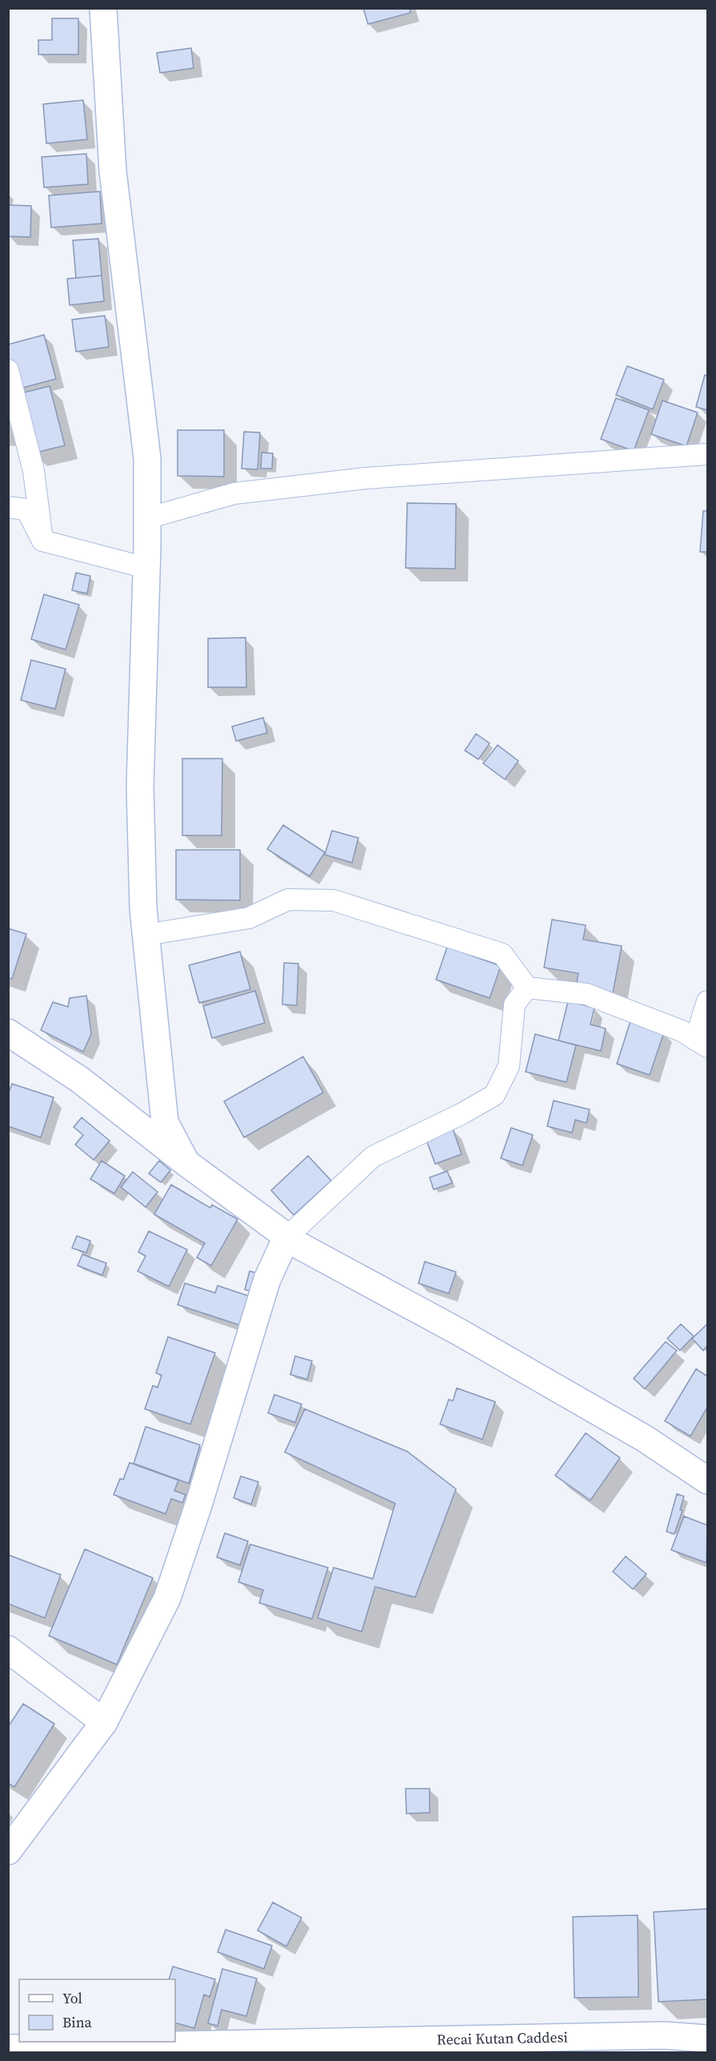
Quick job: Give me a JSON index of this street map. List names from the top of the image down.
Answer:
{
  "streets": {
    "street": ["Recai Kutan Caddesi"]
  },
  "legend": ["Yol", "Bina"]
}
